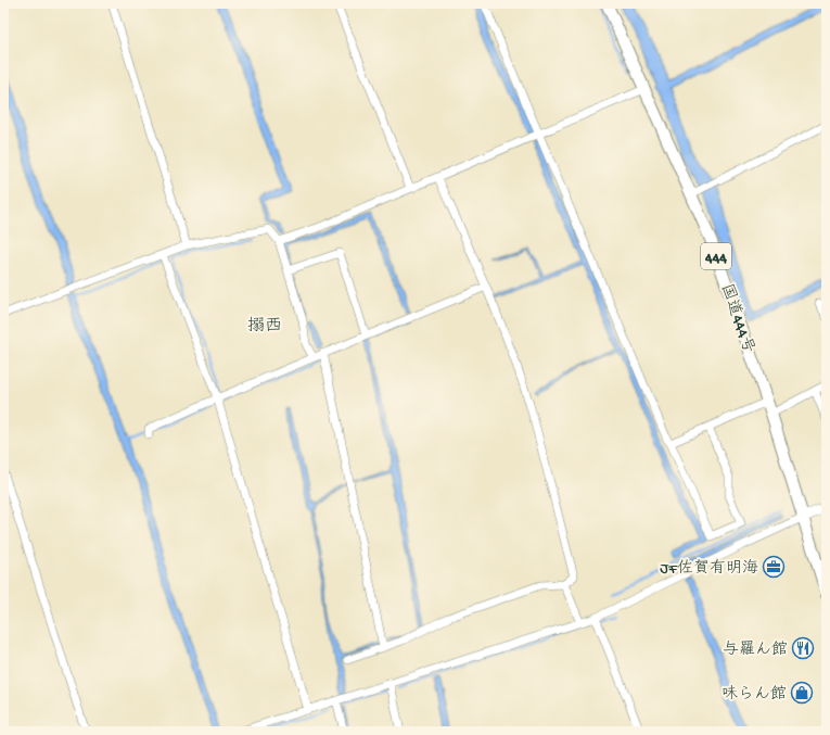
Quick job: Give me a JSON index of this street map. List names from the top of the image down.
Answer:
{
  "streets": {
    "highway": ["444", "国道444号"]
  },
  "districts": ["搦西"],
  "places": {
    "office": ["JF佐賀有明海"],
    "restaurant": ["与羅ん館"],
    "shop": ["味らん館"]
  }
}
